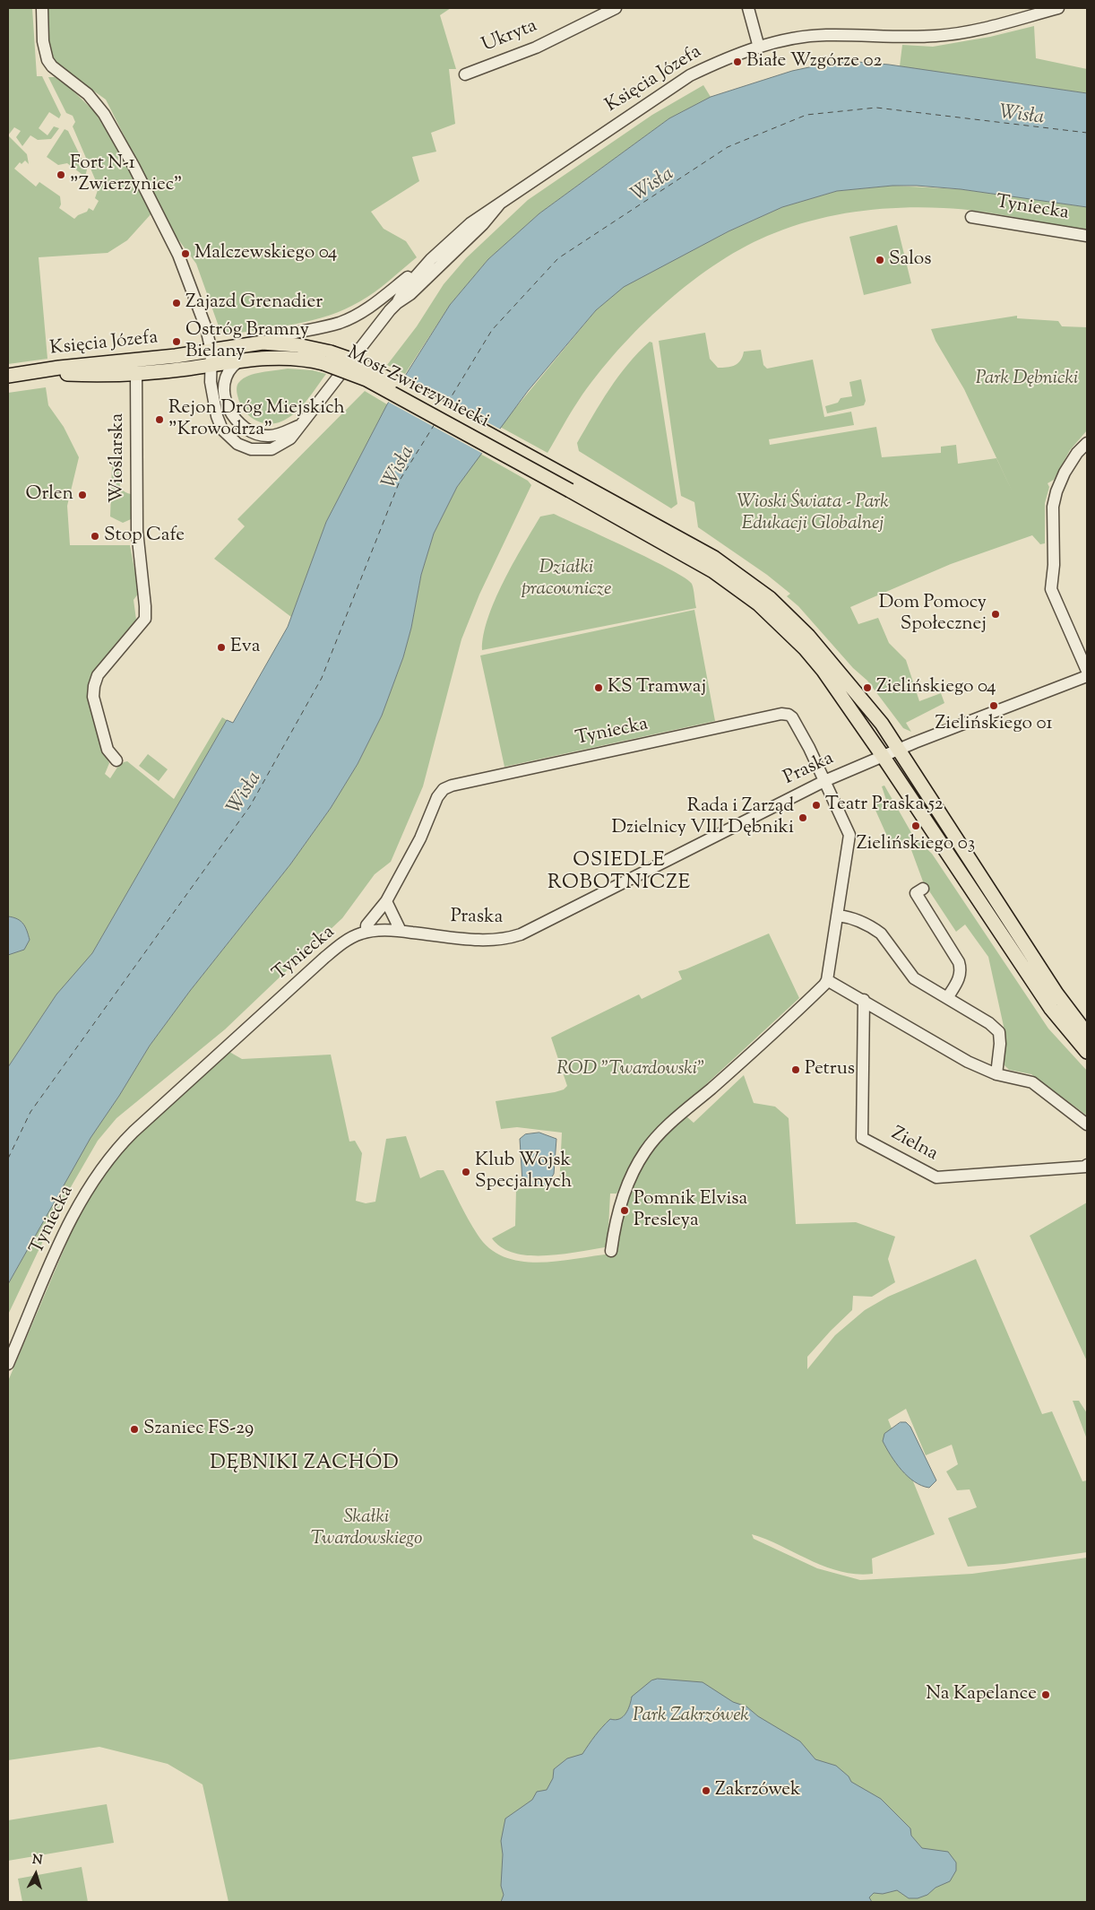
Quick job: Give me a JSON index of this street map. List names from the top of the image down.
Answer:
{
  "streets": {
    "main road": ["Księcia Józefa", "Most Zwierzyniecki"],
    "street": [
      "Ukryta",
      "Tyniecka",
      "Wioślarska",
      "Praska",
      "Zielna"
    ]
  },
  "crossings": [
    ["Księcia Józefa", "Most Zwierzyniecki"],
    ["Księcia Józefa", "Wioślarska"],
    ["Tyniecka", "Praska"]
  ],
  "districts": ["OSIEDLE ROBOTNICZE", "DĘBNIKI ZACHÓD"],
  "water": ["Wisła"],
  "parks": [
    "Park Dębnicki",
    "Wioski Świata - Park Edukacji Globalnej",
    "Działki pracownicze",
    "ROD \"Twardowski\"",
    "Skałki Twardowskiego",
    "Park Zakrzówek"
  ],
  "places": [
    "Białe Wzgórze 02",
    "Fort N-1 \"Zwierzyniec\"",
    "Malczewskiego 04",
    "Salos",
    "Zajazd Grenadier",
    "Ostróg Bramny Bielany",
    "Rejon Dróg Miejskich \"Krowodrza\"",
    "Orlen",
    "Stop Cafe",
    "Dom Pomocy Społecznej",
    "Eva",
    "KS Tramwaj",
    "Zielińskiego 04",
    "Zielińskiego 01",
    "Teatr Praska 52",
    "Rada i Zarząd Dzielnicy VIII Dębniki",
    "Zielińskiego 03",
    "Petrus",
    "Klub Wojsk Specjalnych",
    "Pomnik Elvisa Presleya",
    "Szaniec FS-29",
    "Na Kapelance",
    "Zakrzówek"
  ],
  "north": "top"
}
